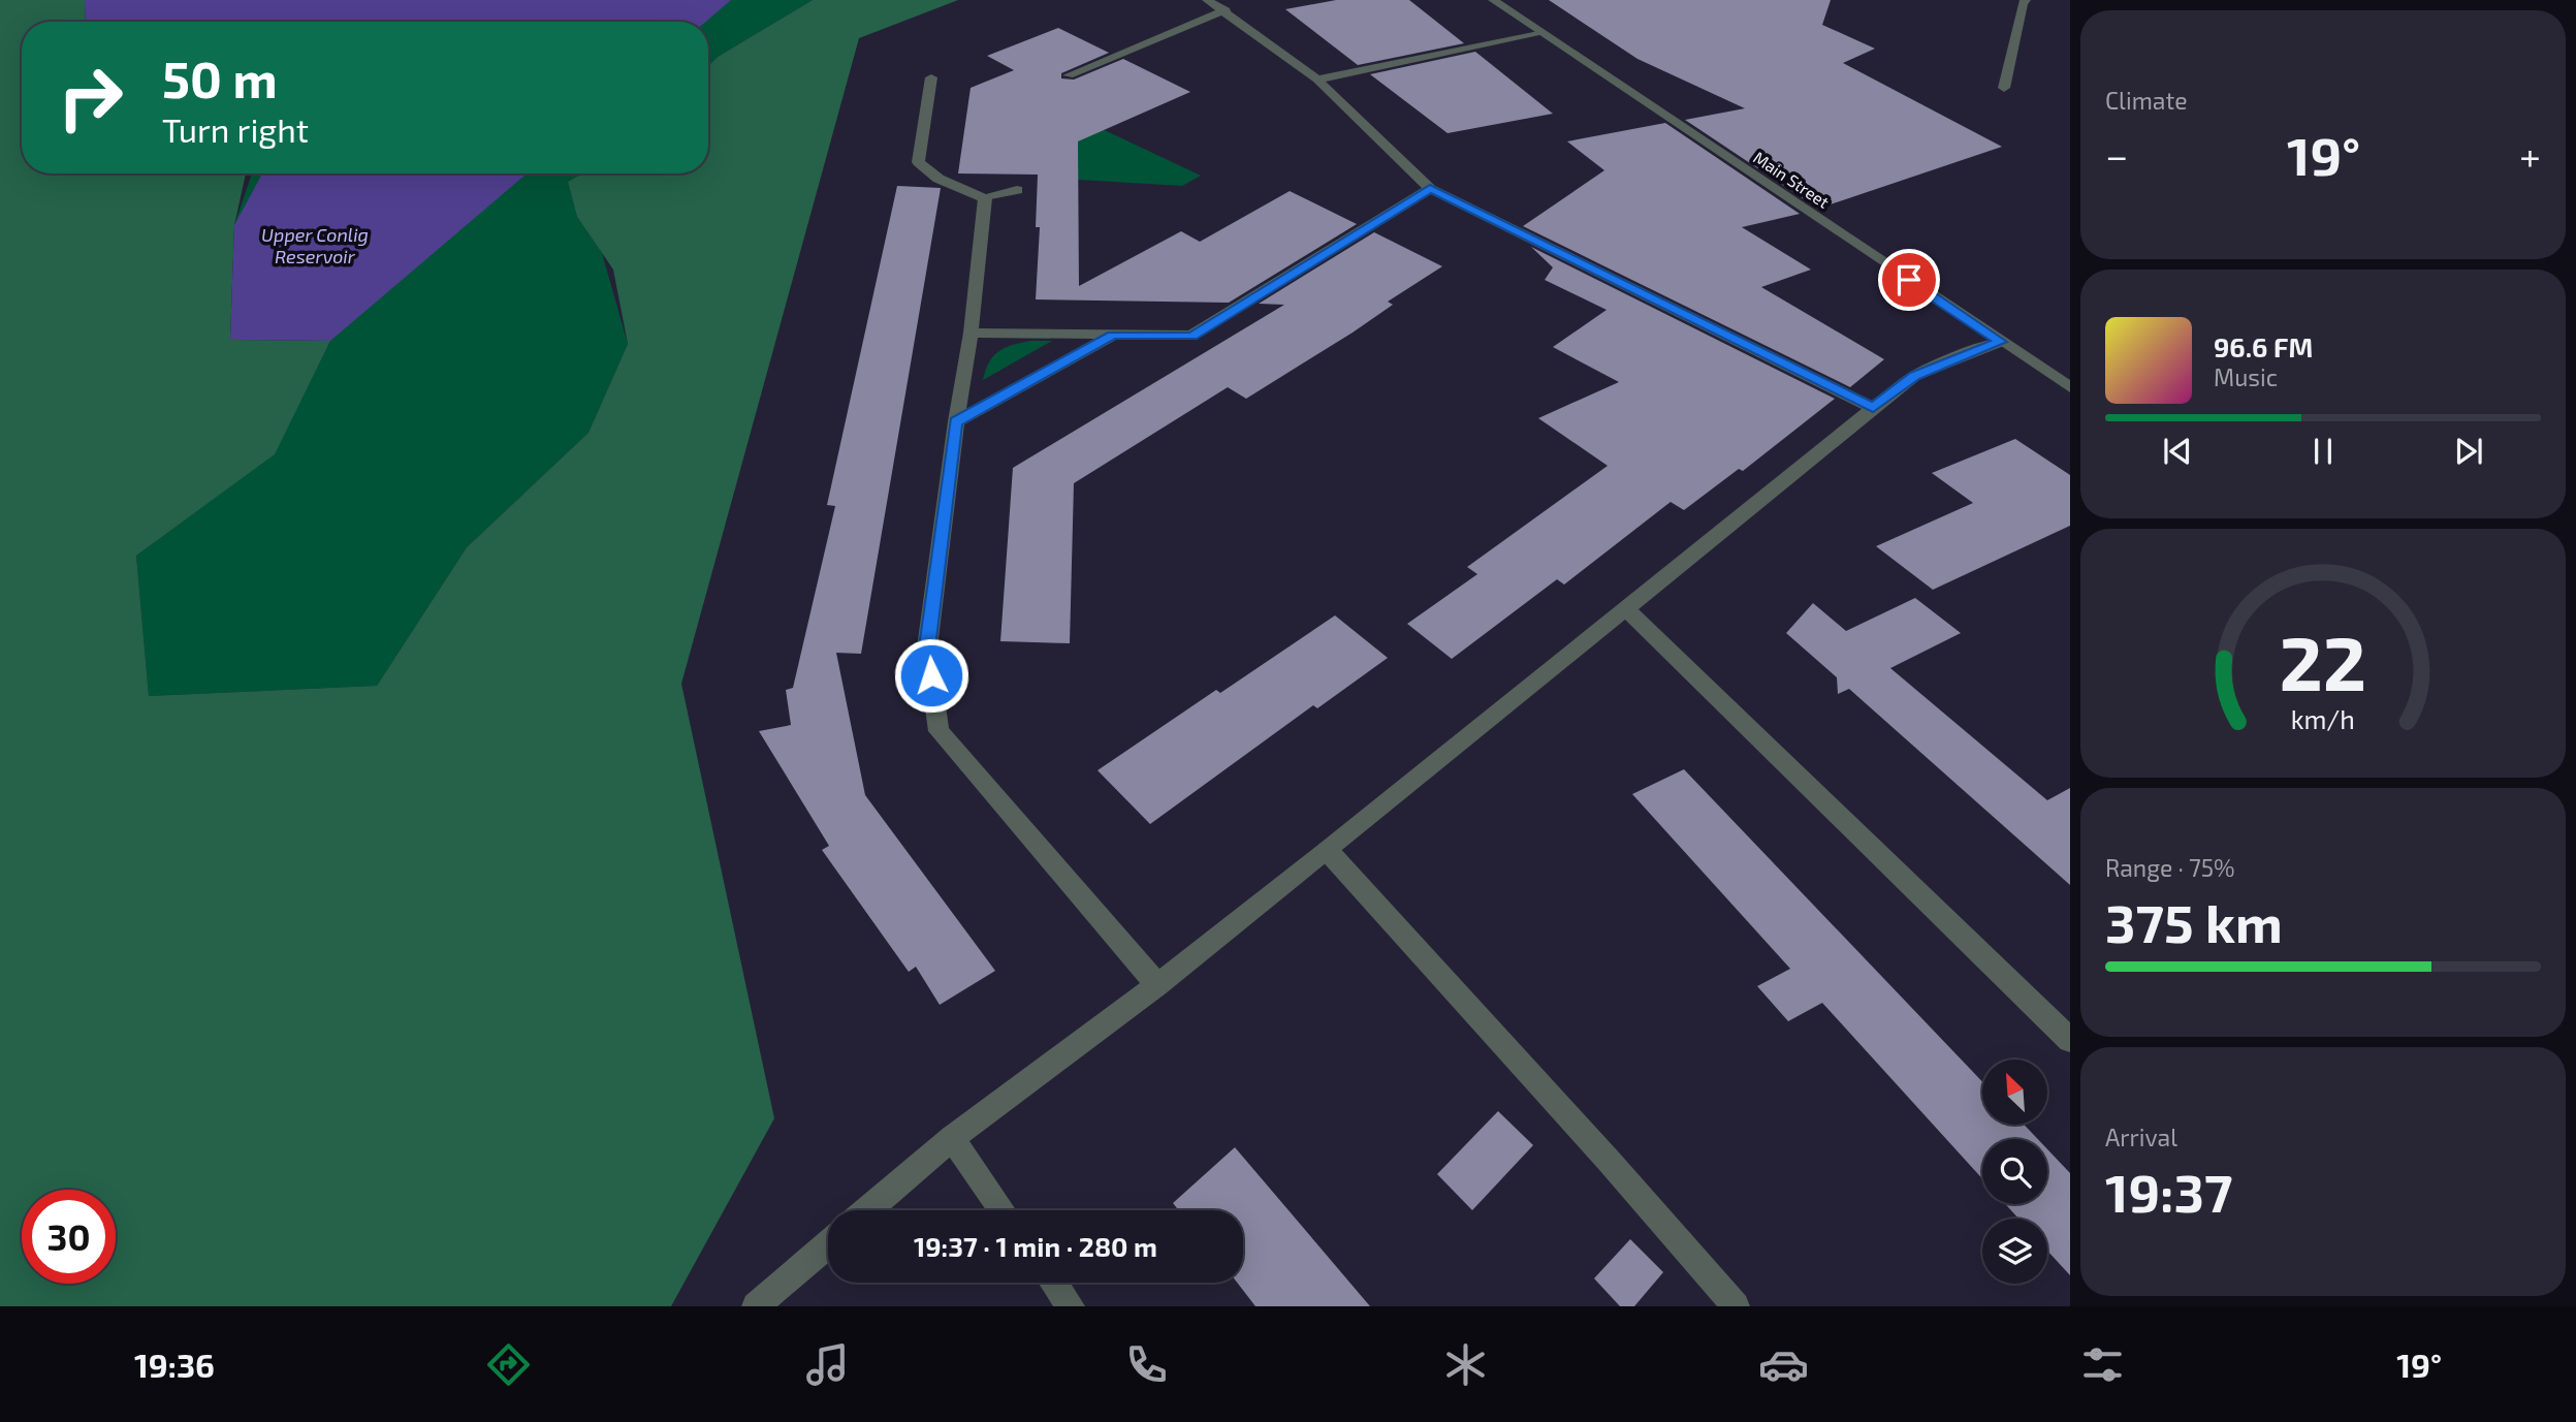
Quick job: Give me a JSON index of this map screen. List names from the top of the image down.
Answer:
{
  "streets": {
    "street": ["Main Street"]
  },
  "water": ["Upper Conlig Reservoir"],
  "north": "top left",
  "page": {
    "tile": [
      "Climate",
      ["Range · 75%", "375 km"],
      ["Arrival", "19:37"]
    ],
    "turn": ["50 m", "Turn right"],
    "heat": ["−", "19°", "+"],
    "song": ["96.6 FM", "Music"],
    "limit": "30",
    "trip": "19:37 · 1 min · 280 m",
    "tabs": ["19:36", "19°"],
    "gauge": ["22", "km/h"]
  }
}
